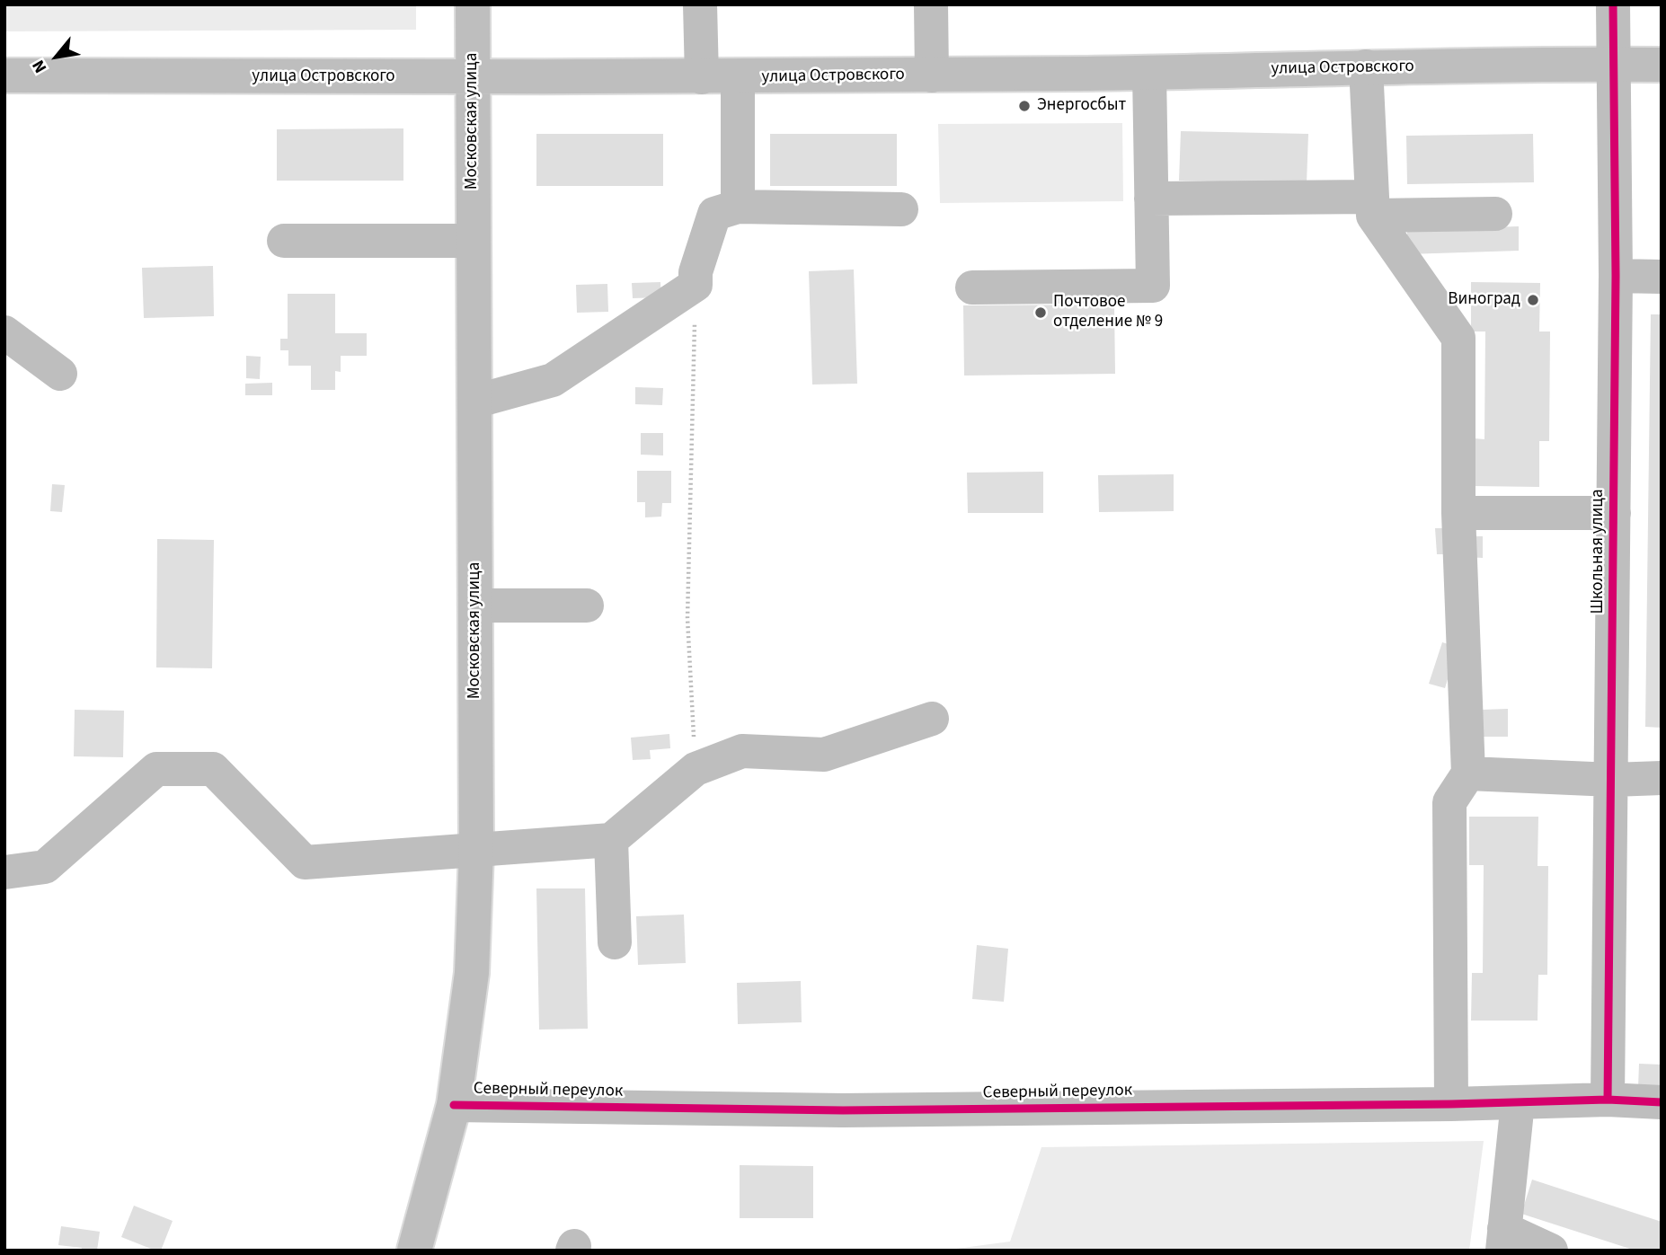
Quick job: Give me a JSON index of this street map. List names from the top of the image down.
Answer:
{
  "streets": {
    "main road": [
      "улица Островского",
      "Московская улица",
      "Школьная улица",
      "Северный переулок"
    ]
  },
  "crossings": [
    ["улица Островского", "Московская улица"],
    ["улица Островского", "Школьная улица"],
    ["Московская улица", "Северный переулок"],
    ["Школьная улица", "Северный переулок"]
  ],
  "places": ["Энергосбыт", "Виноград", "Почтовое отделение № 9"],
  "north": "bottom left"
}
